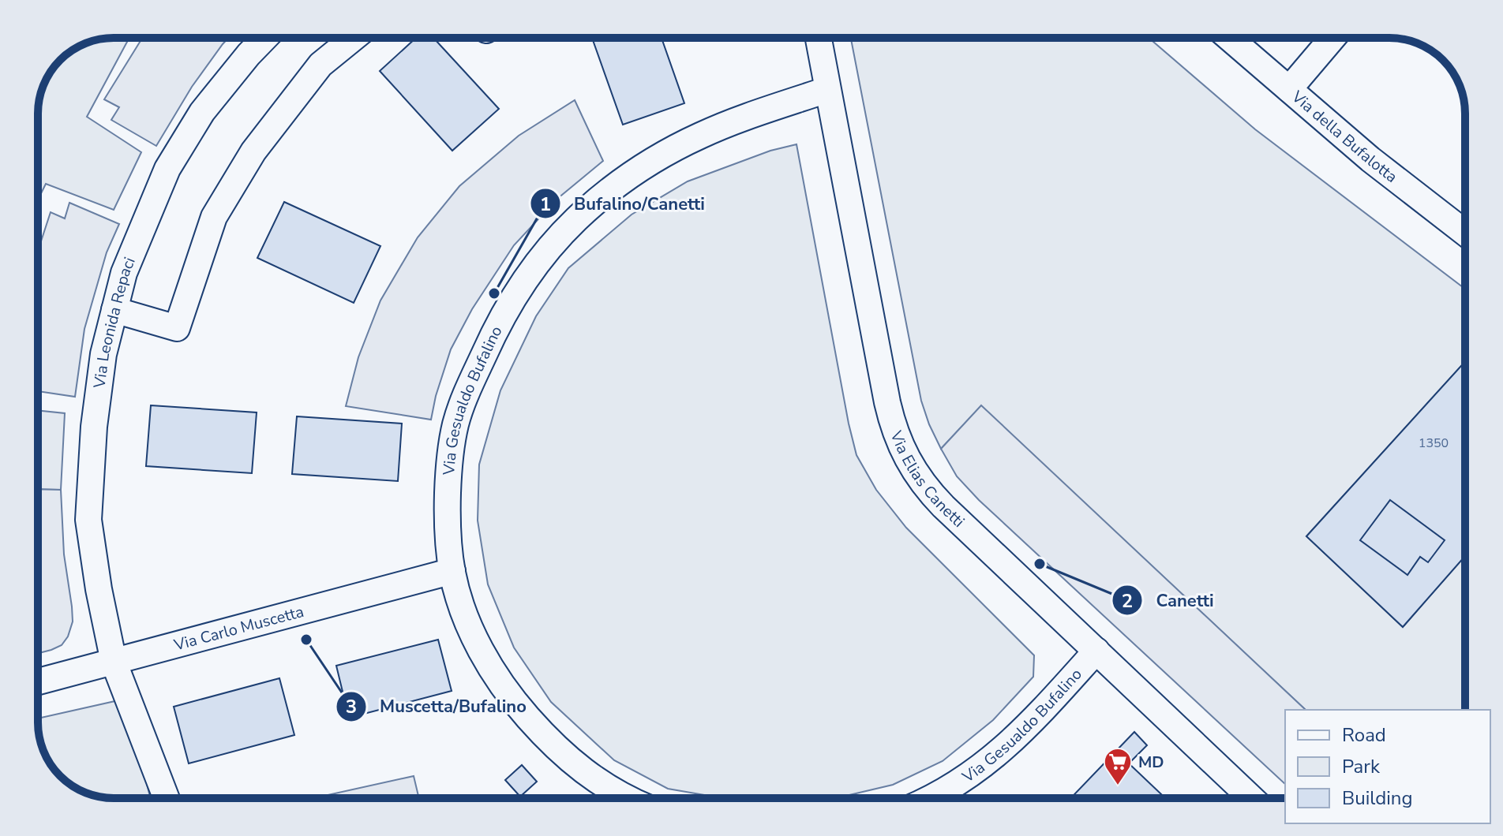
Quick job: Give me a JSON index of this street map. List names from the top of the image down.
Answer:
{
  "streets": {
    "street": [
      "Via della Bufalotta",
      "Via Leonida Repaci",
      "Via Gesualdo Bufalino",
      "Via Elias Canetti",
      "Via Carlo Muscetta"
    ]
  },
  "crossings": [
    ["Via Leonida Repaci", "Via Carlo Muscetta"],
    ["Via Gesualdo Bufalino", "Via Elias Canetti"],
    ["Via Gesualdo Bufalino", "Via Carlo Muscetta"]
  ],
  "places": {
    "other": ["Bufalino/Canetti", "Canetti", "Muscetta/Bufalino"],
    "supermarket": ["MD"]
  },
  "house_numbers": ["1350"],
  "legend": ["Road", "Park", "Building"]
}
